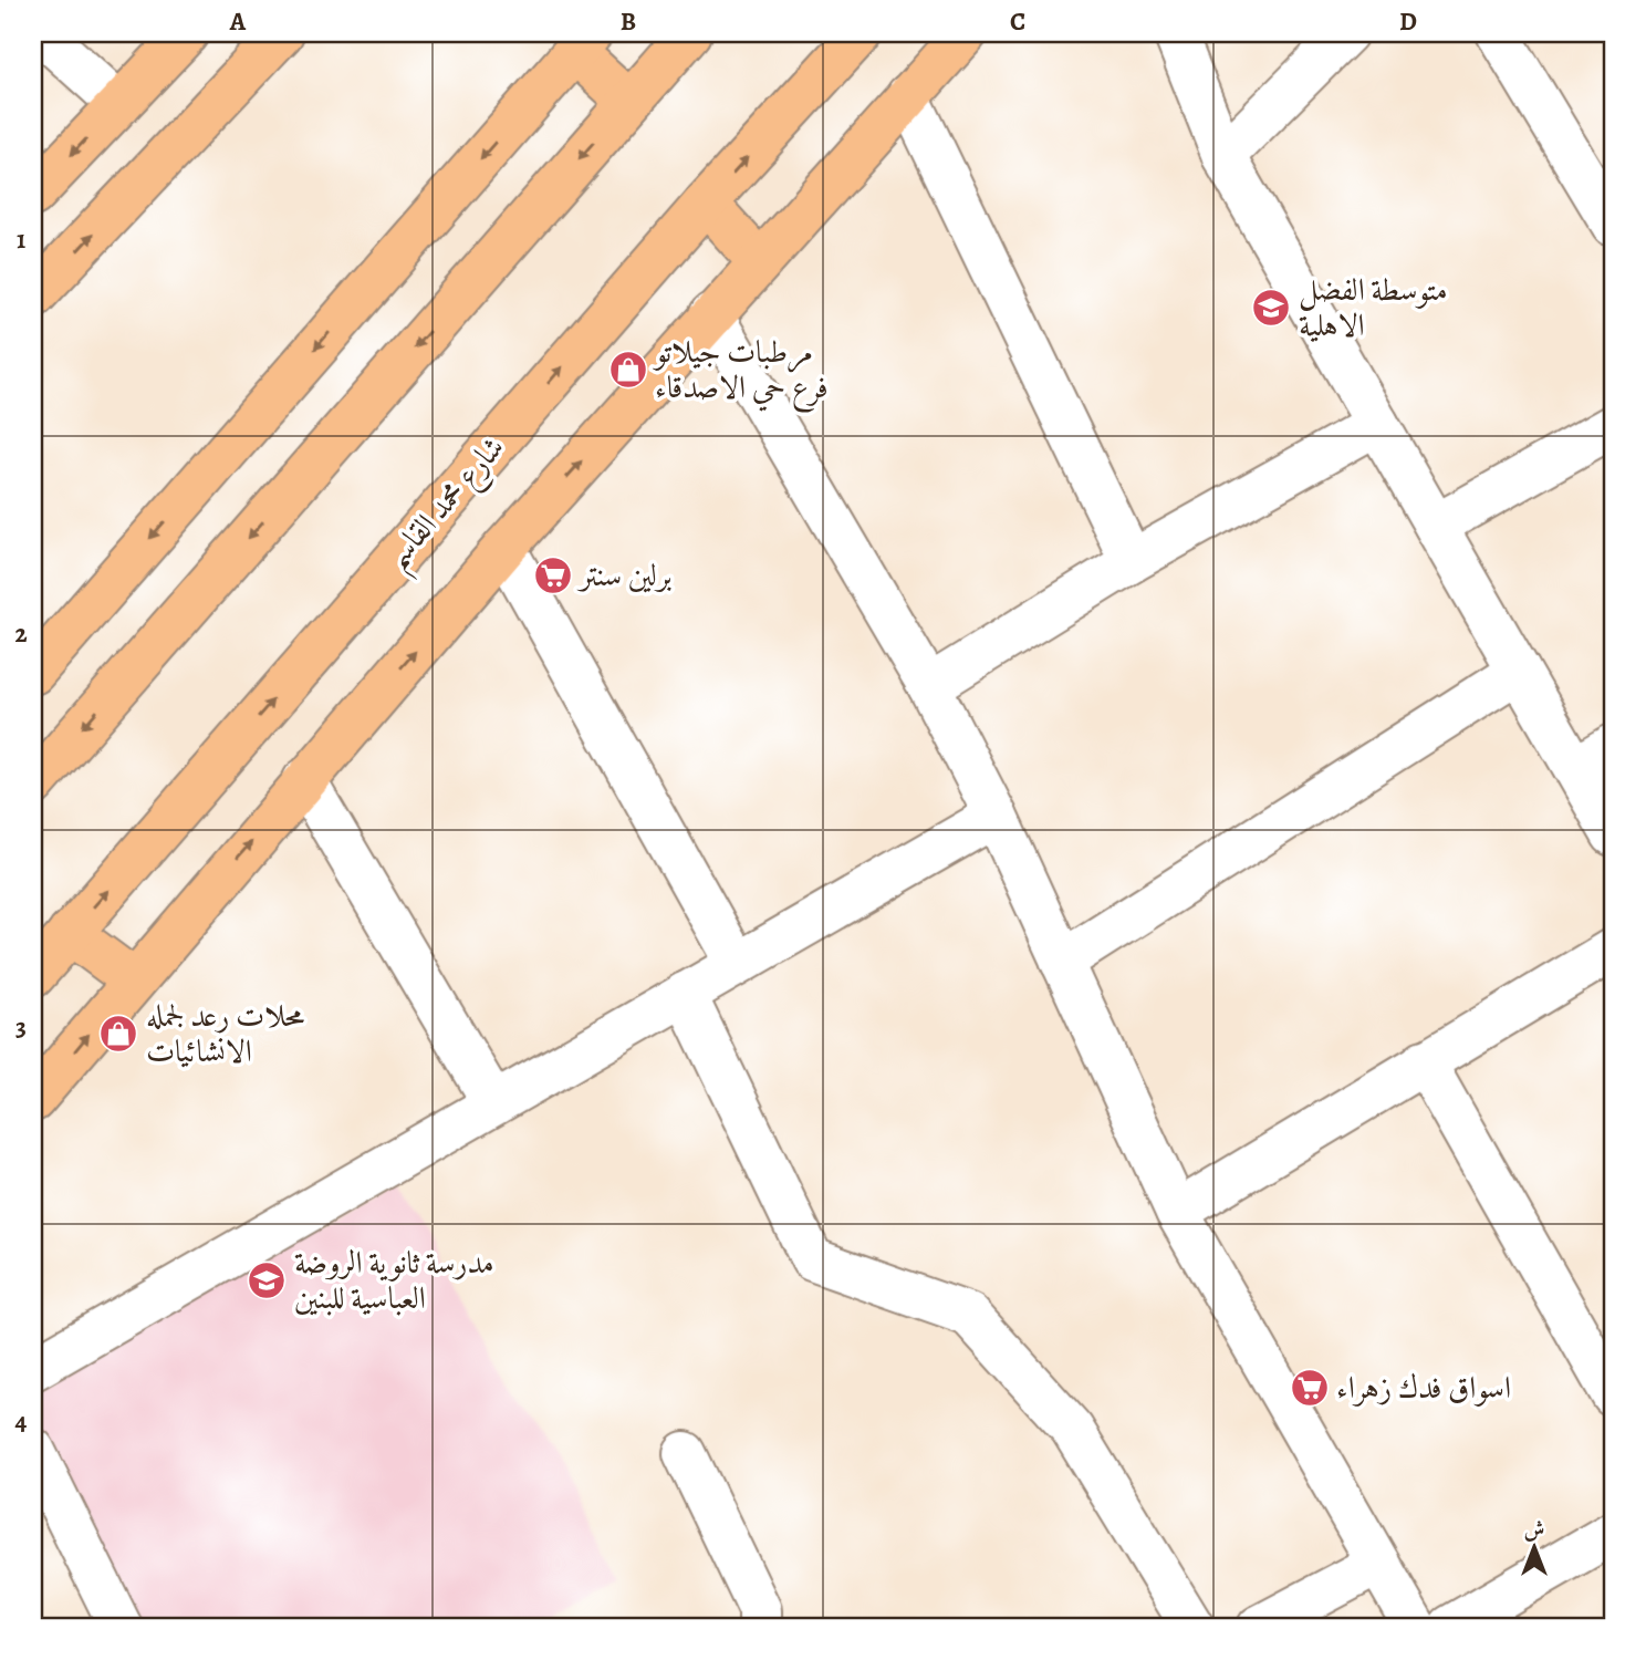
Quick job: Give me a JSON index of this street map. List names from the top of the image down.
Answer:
{
  "streets": {
    "main road": ["شارع محمد القاسم"]
  },
  "places": {
    "school or university": ["متوسطة الفضل الاهلية", "مدرسة ثانوية الروضة العباسية للبنين"],
    "shop": ["مرطبات جيلاتو فرع حي الاصدقاء", "محلات رعد لجمله الانشائيات"],
    "supermarket": ["برلين سنتر", "اسواق فدك زهراء"]
  },
  "north": "top",
  "grid": {
    "columns": [
      "A",
      "B",
      "C",
      "D"
    ],
    "rows": [
      "1",
      "2",
      "3",
      "4"
    ]
  }
}
